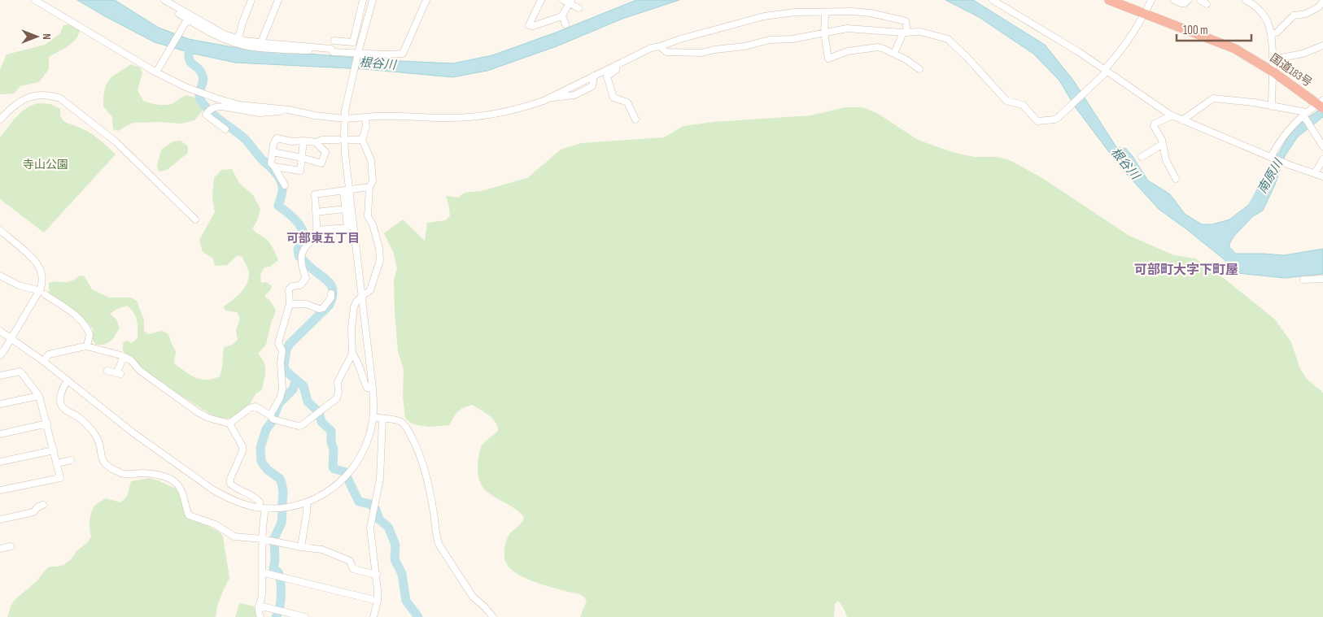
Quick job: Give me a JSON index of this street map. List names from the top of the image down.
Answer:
{
  "streets": {
    "highway": ["国道183号"]
  },
  "districts": ["可部東五丁目", "可部町大字下町屋"],
  "water": ["根谷川", "南原川"],
  "parks": ["寺山公園"],
  "scale_bar": "100 m",
  "north": "right"
}
